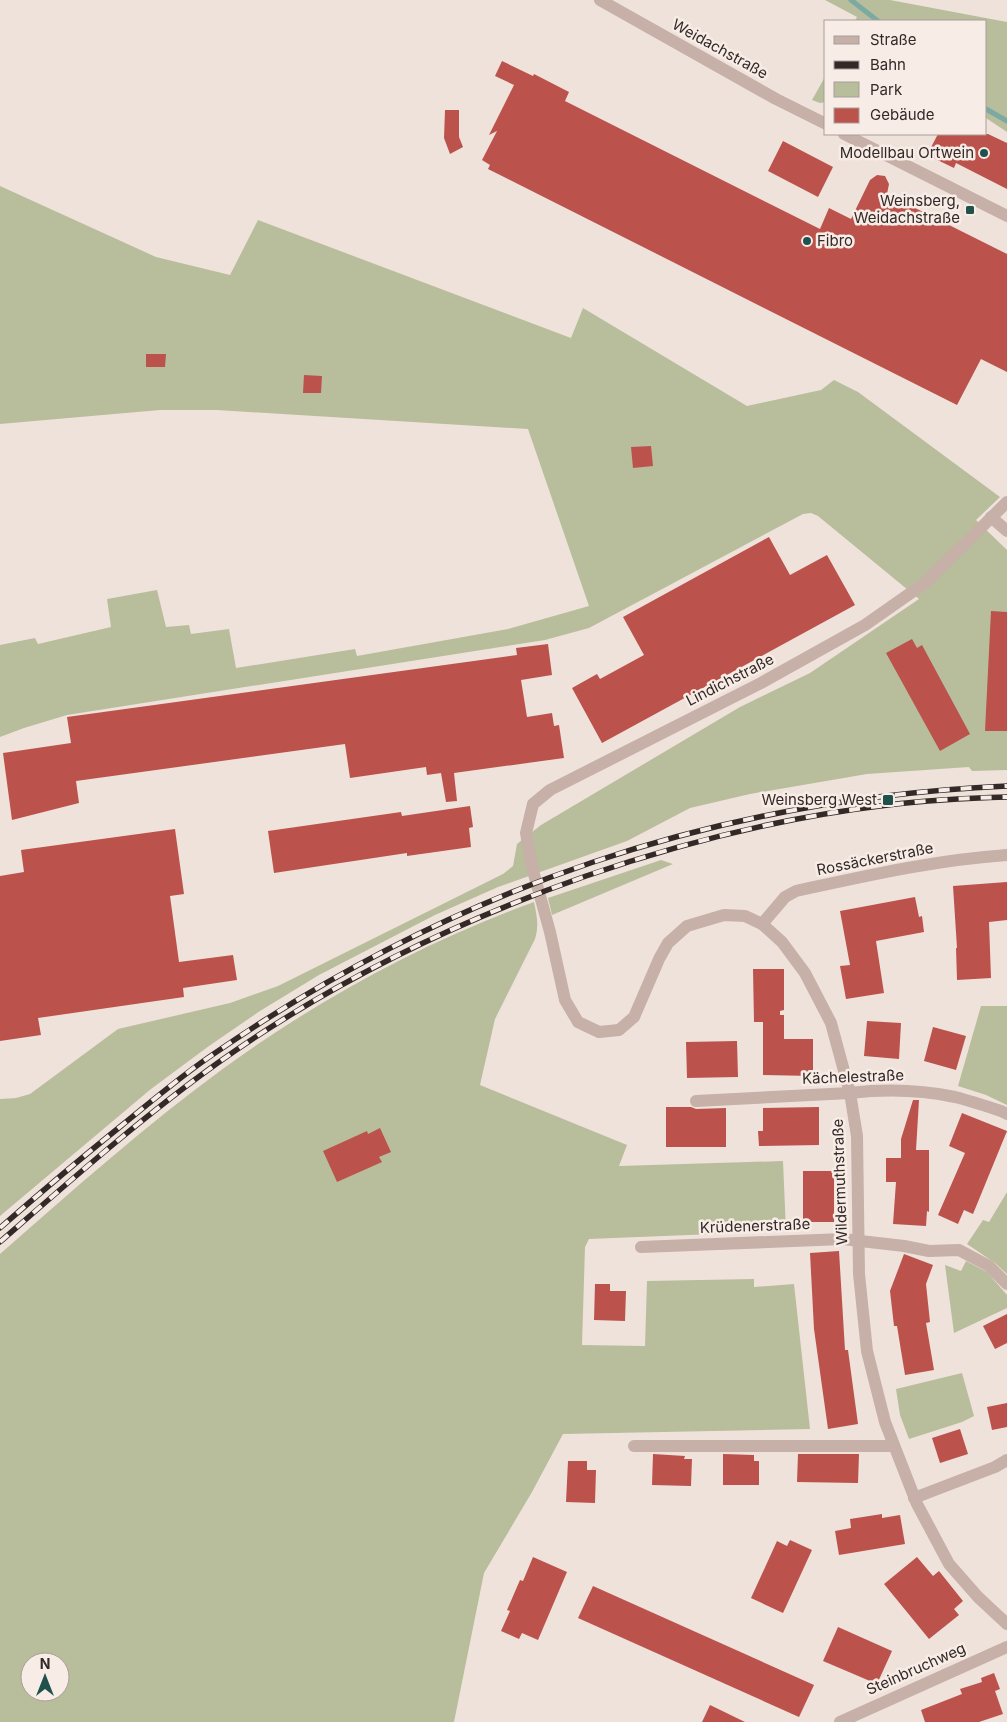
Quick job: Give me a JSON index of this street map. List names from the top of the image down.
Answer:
{
  "streets": {
    "street": [
      "Weidachstraße",
      "Lindichstraße",
      "Rossäckerstraße",
      "Kächelestraße",
      "Wildermuthstraße",
      "Krüdenerstraße",
      "Steinbruchweg"
    ]
  },
  "crossings": [
    ["Lindichstraße", "Wildermuthstraße"],
    ["Rossäckerstraße", "Wildermuthstraße"],
    ["Kächelestraße", "Wildermuthstraße"],
    ["Wildermuthstraße", "Krüdenerstraße"]
  ],
  "places": {
    "other": ["Modellbau Ortwein", "Fibro"],
    "transit": ["Weinsberg, Weidachstraße", "Weinsberg West"]
  },
  "legend": [
    "Straße",
    "Bahn",
    "Park",
    "Gebäude"
  ],
  "north": "top"
}
